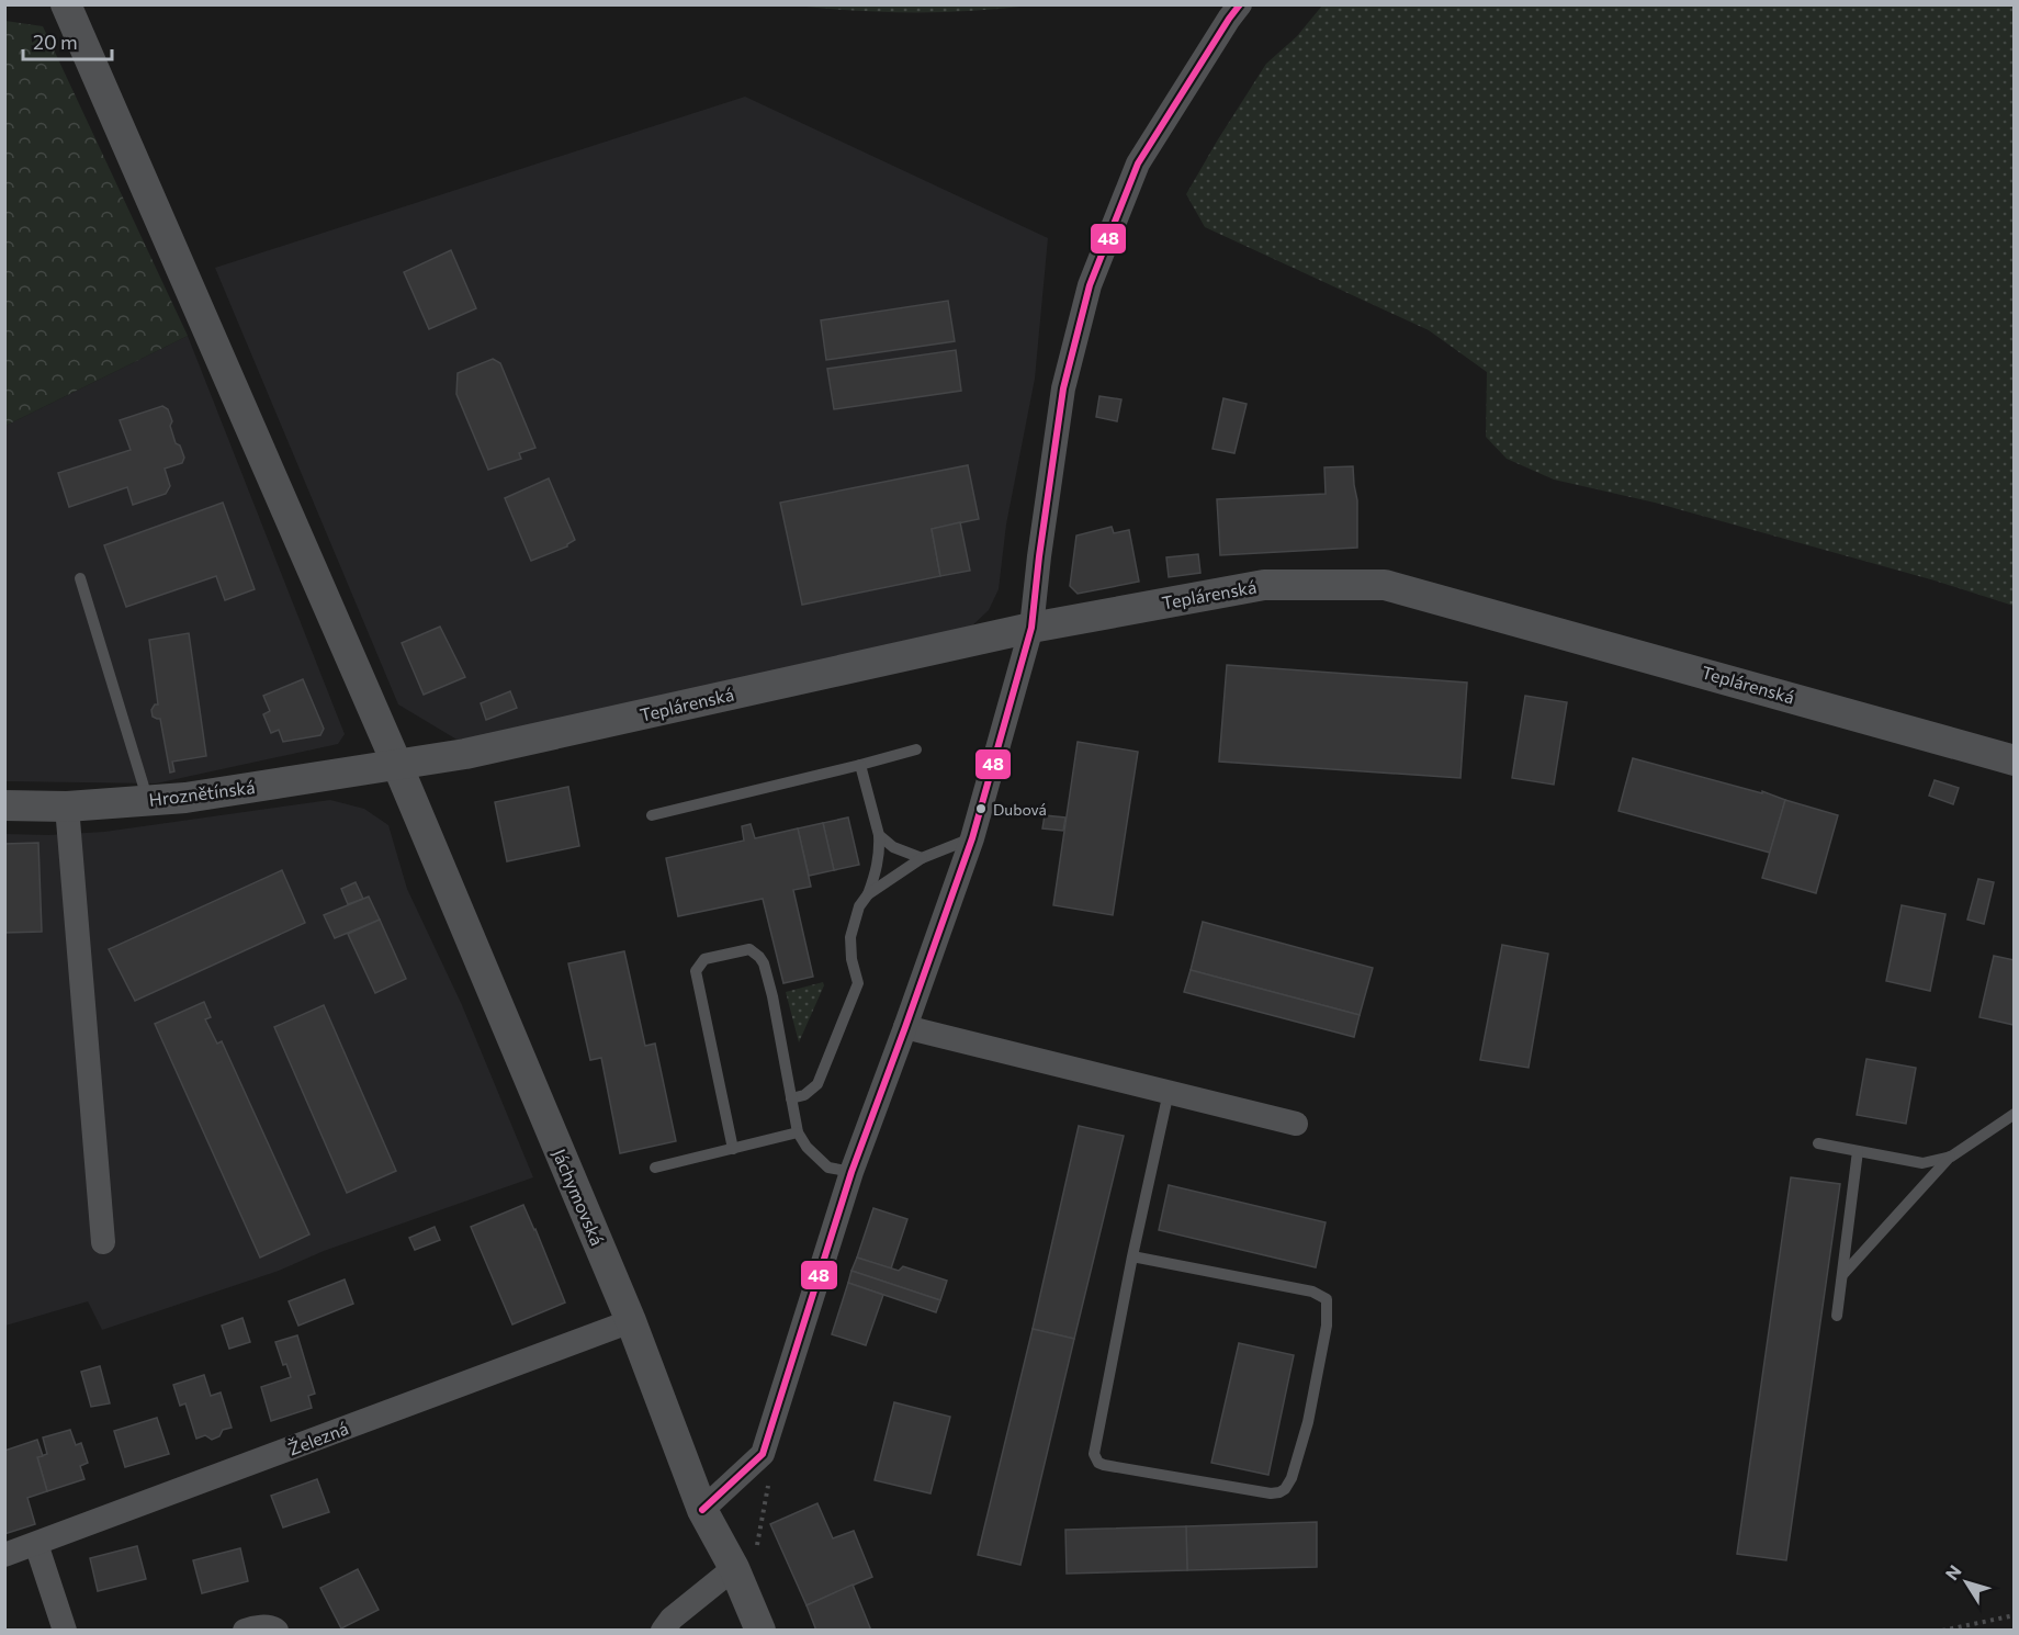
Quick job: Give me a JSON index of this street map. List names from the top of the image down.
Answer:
{
  "streets": {
    "street": [
      "Teplárenská",
      "Hroznětínská",
      "Jáchymovská",
      "Železná"
    ]
  },
  "crossings": [
    ["Teplárenská", "Hroznětínská"],
    ["Teplárenská", "Jáchymovská"],
    ["Hroznětínská", "Jáchymovská"],
    ["Jáchymovská", "Železná"]
  ],
  "places": ["Dubová"],
  "lines": ["transit line 48"],
  "scale_bar": "20 m",
  "north": "top left"
}
